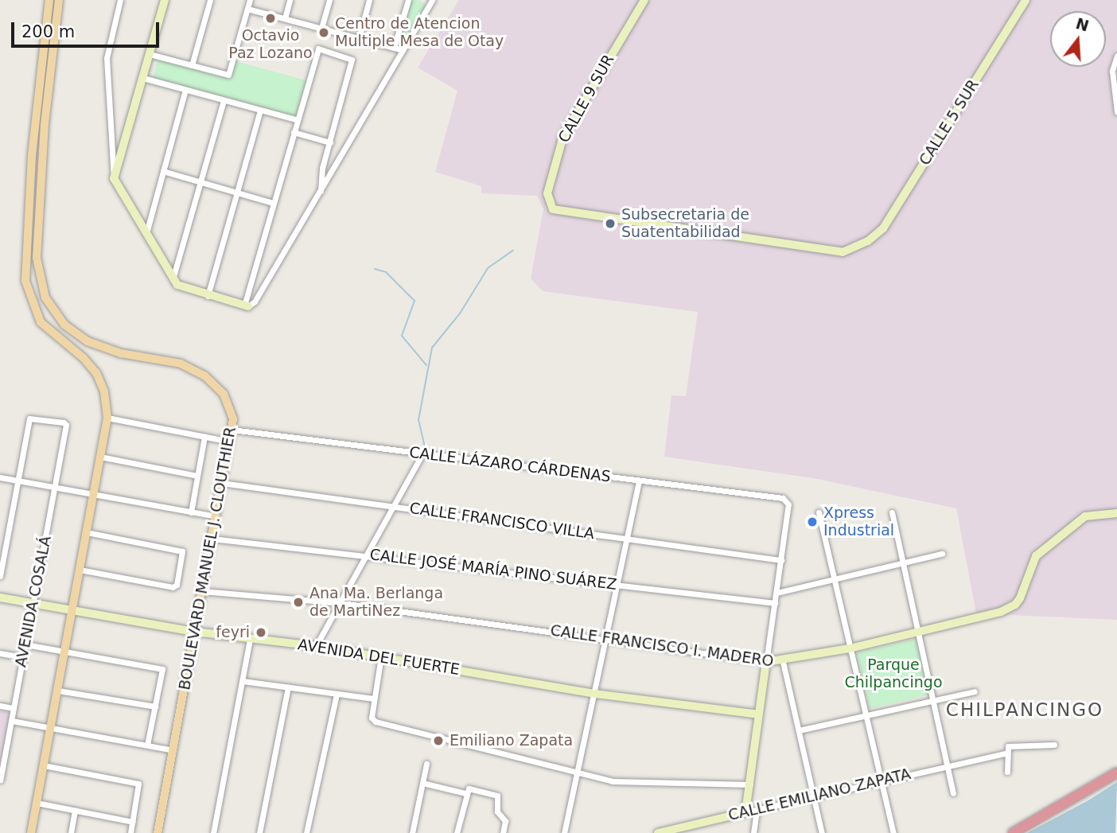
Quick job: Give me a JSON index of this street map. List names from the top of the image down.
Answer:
{
  "streets": {
    "main road": ["BOULEVARD MANUEL J. CLOUTHIER"],
    "street": [
      "CALLE 9 SUR",
      "CALLE 5 SUR",
      "CALLE LÁZARO CÁRDENAS",
      "CALLE FRANCISCO VILLA",
      "CALLE JOSÉ MARÍA PINO SUÁREZ",
      "AVENIDA COSALÁ",
      "CALLE FRANCISCO I. MADERO",
      "AVENIDA DEL FUERTE",
      "CALLE EMILIANO ZAPATA"
    ]
  },
  "crossings": [
    ["CALLE 9 SUR", "CALLE 5 SUR"],
    ["CALLE LÁZARO CÁRDENAS", "CALLE FRANCISCO VILLA"],
    ["CALLE LÁZARO CÁRDENAS", "BOULEVARD MANUEL J. CLOUTHIER"],
    ["CALLE FRANCISCO VILLA", "BOULEVARD MANUEL J. CLOUTHIER"],
    ["BOULEVARD MANUEL J. CLOUTHIER", "CALLE JOSÉ MARÍA PINO SUÁREZ"],
    ["BOULEVARD MANUEL J. CLOUTHIER", "CALLE FRANCISCO I. MADERO"],
    ["BOULEVARD MANUEL J. CLOUTHIER", "AVENIDA DEL FUERTE"],
    ["AVENIDA COSALÁ", "AVENIDA DEL FUERTE"]
  ],
  "districts": ["CHILPANCINGO"],
  "parks": ["Parque Chilpancingo"],
  "places": [
    "Octavio Paz Lozano",
    "Centro de Atencion Multiple Mesa de Otay",
    "Subsecretaria de Suatentabilidad",
    "Xpress Industrial",
    "Ana Ma. Berlanga de MartiNez",
    "feyri",
    "Emiliano Zapata"
  ],
  "scale_bar": "200 m",
  "north": "top"
}
